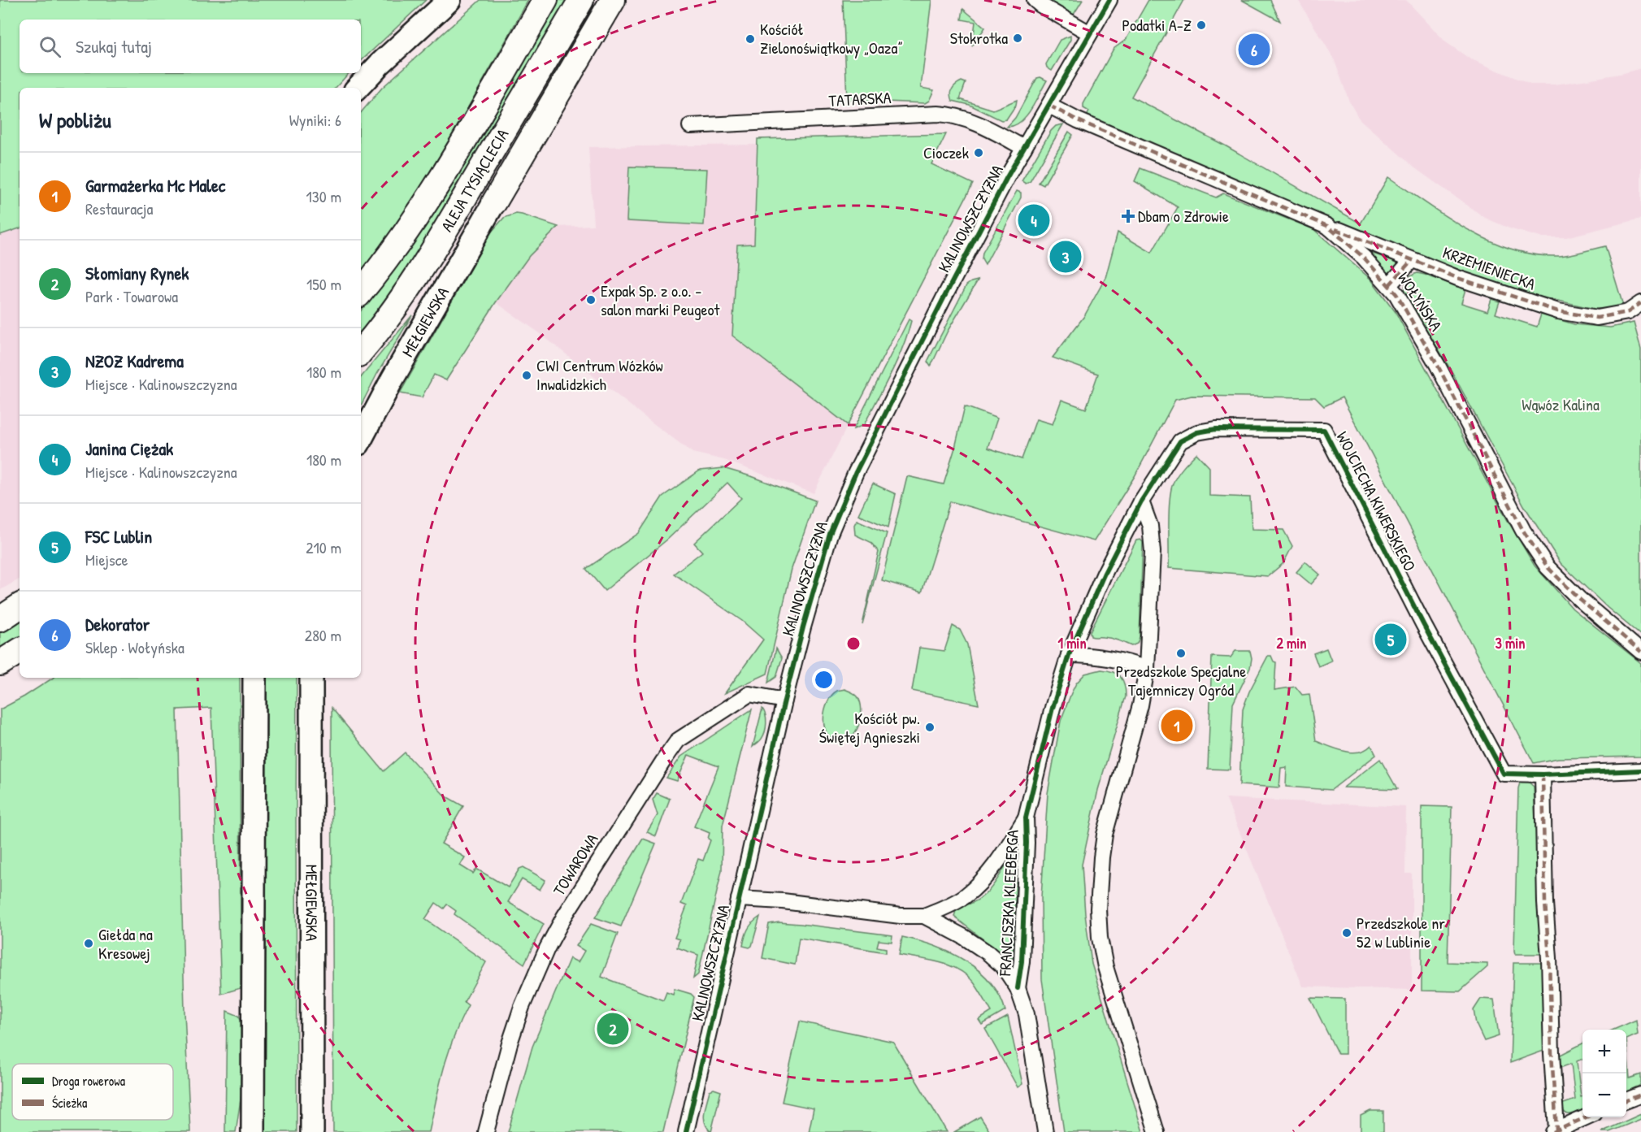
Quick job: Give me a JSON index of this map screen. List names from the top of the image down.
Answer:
{
  "streets": {
    "main road": ["ALEJA TYSIĄCLECIA", "MEŁGIEWSKA"],
    "street": [
      "TATARSKA",
      "KALINOWSZCZYZNA",
      "KRZEMIENIECKA",
      "WOŁYŃSKA",
      "WOJCIECHA KIWERSKIEGO",
      "TOWAROWA",
      "FRANCISZKA KLEEBERGA"
    ]
  },
  "crossings": [
    ["TATARSKA", "KALINOWSZCZYZNA"],
    ["KALINOWSZCZYZNA", "WOŁYŃSKA"],
    ["KALINOWSZCZYZNA", "TOWAROWA"],
    ["KALINOWSZCZYZNA", "FRANCISZKA KLEEBERGA"],
    ["KRZEMIENIECKA", "WOŁYŃSKA"],
    ["WOJCIECHA KIWERSKIEGO", "FRANCISZKA KLEEBERGA"]
  ],
  "parks": ["Wąwóz Kalina"],
  "places": {
    "other": [
      "Podatki A-Z",
      "Stokrotka",
      "Kościół Zielonoświątkowy „Oaza”",
      "Cioczek",
      "Expak Sp. z o.o. - salon marki Peugeot",
      "CWI Centrum Wózków Inwalidzkich",
      "Przedszkole Specjalne Tajemniczy Ogród",
      "Kościół pw. Świętej Agnieszki",
      "Przedszkole nr 52 w Lublinie",
      "Giełda na Kresowej"
    ],
    "health": ["Dbam o Zdrowie"]
  },
  "legend": ["Droga rowerowa", "Ścieżka"],
  "page": {
    "search": "Szukaj tutaj",
    "pins": [
      "6",
      "4",
      "3",
      "5",
      "1",
      "2"
    ],
    "heading": ["W pobliżu", "Wyniki: 6"],
    "list": [
      {
        "mark": "1",
        "name": "Garmażerka Mc Malec",
        "note": "Restauracja",
        "value": "130 m"
      },
      {
        "mark": "2",
        "name": "Słomiany Rynek",
        "note": "Park · Towarowa",
        "value": "150 m"
      },
      {
        "mark": "3",
        "name": "NZOZ Kadrema",
        "note": "Miejsce · Kalinowszczyzna",
        "value": "180 m"
      },
      {
        "mark": "4",
        "name": "Janina Ciężak",
        "note": "Miejsce · Kalinowszczyzna",
        "value": "180 m"
      },
      {
        "mark": "5",
        "name": "FSC Lublin",
        "note": "Miejsce",
        "value": "210 m"
      },
      {
        "mark": "6",
        "name": "Dekorator",
        "note": "Sklep · Wołyńska",
        "value": "280 m"
      }
    ],
    "map_buttons": ["+", "−"]
  },
  "rings": ["1 min", "2 min", "3 min"]
}
